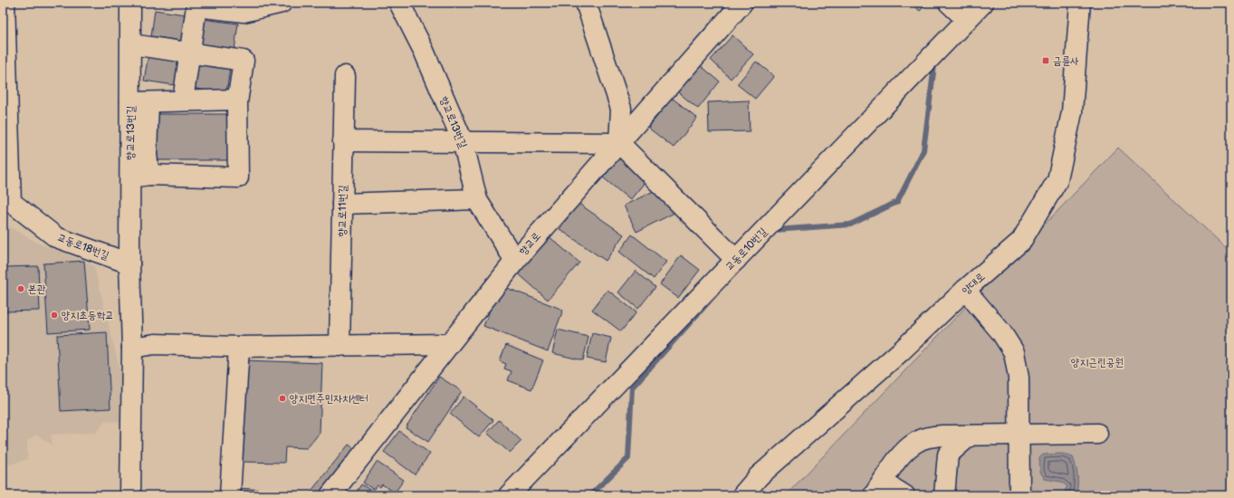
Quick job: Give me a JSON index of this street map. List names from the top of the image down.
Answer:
{
  "streets": {
    "street": [
      "향교로13번길",
      "향교로11번길",
      "향교로",
      "교동로18번길",
      "교동로10번길",
      "양대로"
    ]
  },
  "crossings": [
    ["향교로13번길", "향교로"],
    ["향교로13번길", "교동로18번길"]
  ],
  "parks": ["양지근린공원"],
  "places": {
    "transit": ["금륜사"],
    "other": ["본관", "양지초등학교", "양지면주민자치센터"]
  }
}
